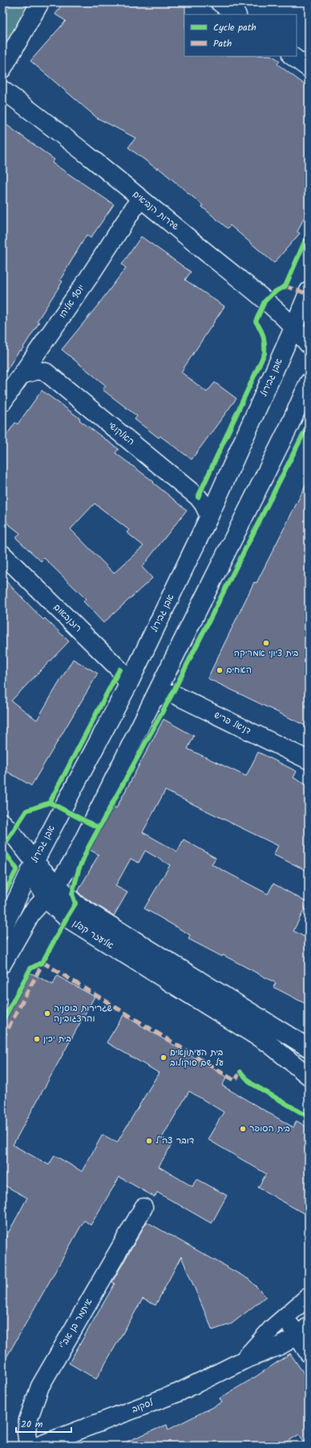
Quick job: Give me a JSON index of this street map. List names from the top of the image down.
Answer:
{
  "streets": {
    "street": [
      "שדרות הנביאים",
      "יוסף אליהו",
      "אבן גבירול",
      "האלקושי",
      "רוזנבאום",
      "דניאל פריש",
      "אליעזר קפלן",
      "איתמר בן אב\"י",
      "לסקוב"
    ]
  },
  "crossings": [
    ["שדרות הנביאים", "יוסף אליהו"],
    ["שדרות הנביאים", "אבן גבירול"],
    ["יוסף אליהו", "האלקושי"],
    ["אבן גבירול", "האלקושי"],
    ["אבן גבירול", "רוזנבאום"],
    ["אבן גבירול", "אליעזר קפלן"]
  ],
  "places": [
    "בית ציוני אמריקה",
    "האחים",
    "שגרירות בוסניה והרצגובינה",
    "בית יכין",
    "בית העיתונאים על שם סוקולוב",
    "בית הסופר",
    "דובר צה\"ל"
  ],
  "legend": ["Cycle path", "Path"],
  "scale_bar": "20 m"
}
